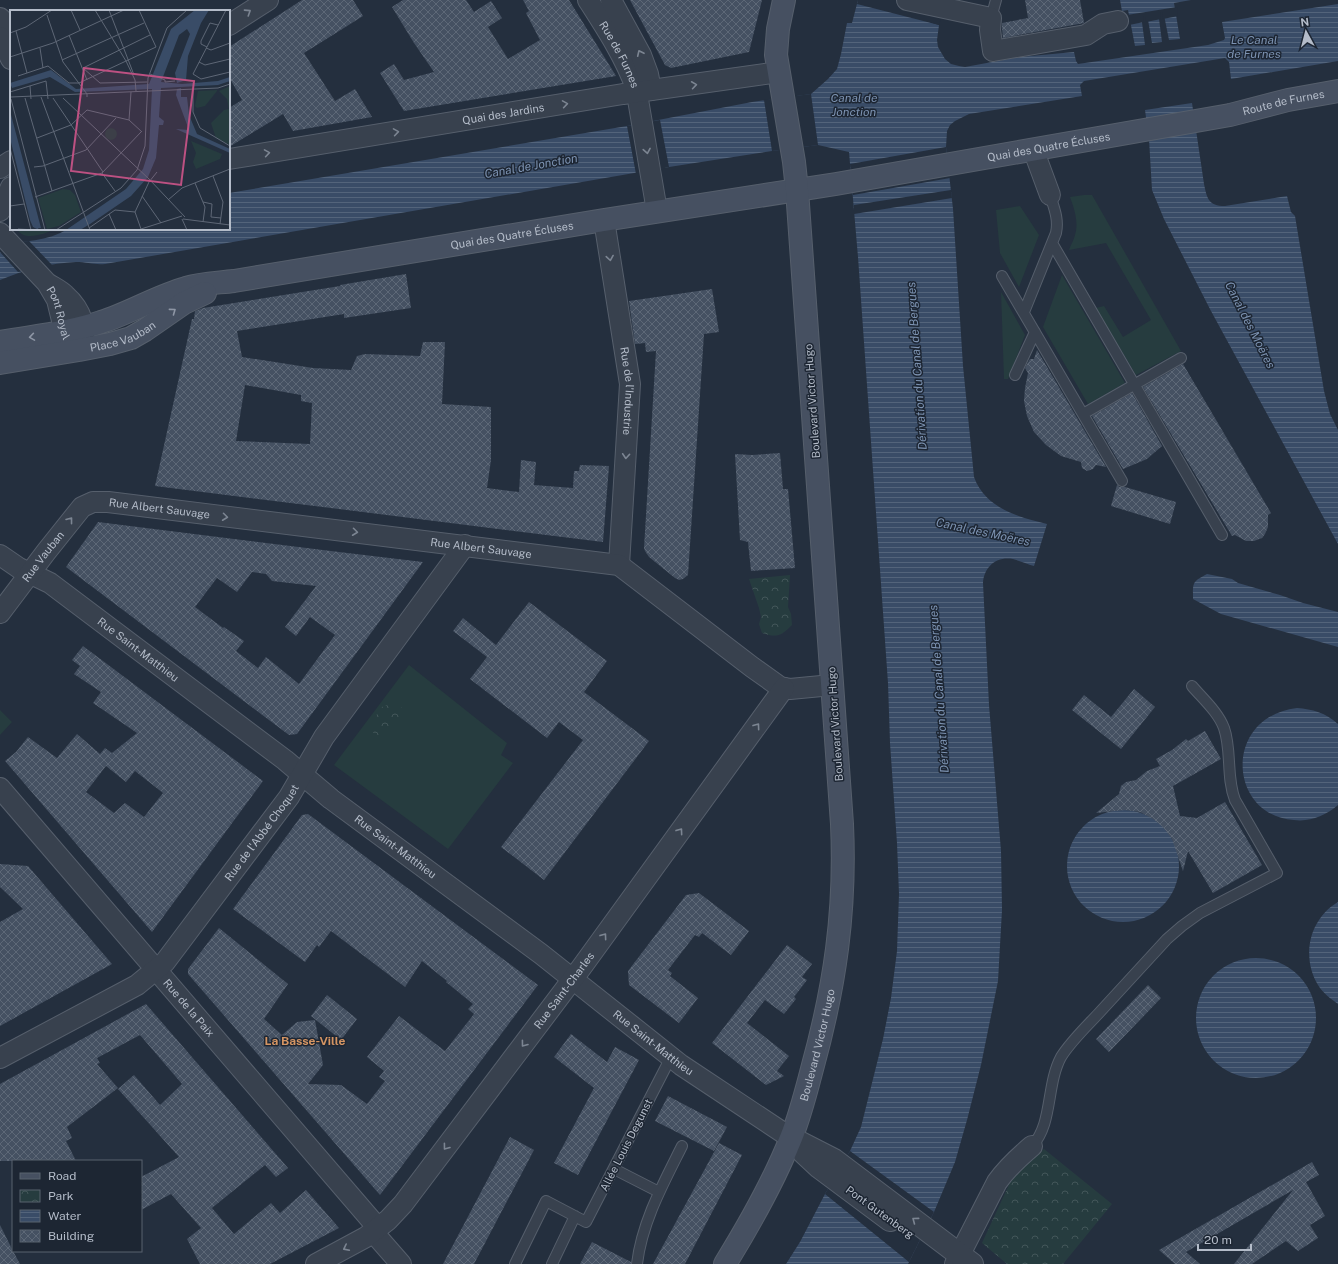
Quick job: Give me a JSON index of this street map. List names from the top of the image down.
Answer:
{
  "streets": {
    "main road": [
      "Route de Furnes",
      "Quai des Quatre Écluses",
      "Place Vauban",
      "Boulevard Victor Hugo"
    ],
    "street": [
      "Rue de Furnes",
      "Quai des Jardins",
      "Pont Royal",
      "Rue de l'Industrie",
      "Rue Albert Sauvage",
      "Rue Vauban",
      "Rue Saint-Matthieu",
      "Rue de l'Abbé Choquet",
      "Rue Saint-Charles",
      "Rue de la Paix",
      "Pont Gutenberg"
    ],
    "lane": ["Allée Louis Degunst"]
  },
  "crossings": [
    ["Rue de Furnes", "Quai des Jardins"],
    ["Rue de Furnes", "Quai des Quatre Écluses"],
    ["Route de Furnes", "Quai des Quatre Écluses"],
    ["Quai des Jardins", "Boulevard Victor Hugo"],
    ["Quai des Quatre Écluses", "Place Vauban"],
    ["Quai des Quatre Écluses", "Rue de l'Industrie"],
    ["Quai des Quatre Écluses", "Boulevard Victor Hugo"],
    ["Pont Royal", "Place Vauban"],
    ["Rue de l'Industrie", "Rue Albert Sauvage"],
    ["Boulevard Victor Hugo", "Rue Saint-Matthieu"],
    ["Rue Albert Sauvage", "Rue Vauban"],
    ["Rue Albert Sauvage", "Rue de l'Abbé Choquet"],
    ["Rue Albert Sauvage", "Rue Saint-Charles"],
    ["Rue Vauban", "Rue Saint-Matthieu"],
    ["Rue Saint-Matthieu", "Rue de l'Abbé Choquet"],
    ["Rue Saint-Matthieu", "Rue Saint-Charles"],
    ["Rue Saint-Matthieu", "Allée Louis Degunst"],
    ["Rue Saint-Matthieu", "Pont Gutenberg"],
    ["Rue de l'Abbé Choquet", "Rue de la Paix"],
    ["Rue Saint-Charles", "Rue de la Paix"]
  ],
  "one_way": [
    "Quai des Jardins",
    "Rue de l'Industrie",
    "Rue Albert Sauvage",
    "Rue Vauban"
  ],
  "districts": ["La Basse-Ville"],
  "water": [
    "Le Canal de Furnes",
    "Canal de Jonction",
    "Canal des Moëres",
    "Dérivation du Canal de Bergues"
  ],
  "legend": [
    "Road",
    "Park",
    "Water",
    "Building"
  ],
  "scale_bar": "20 m",
  "north": "top"
}
